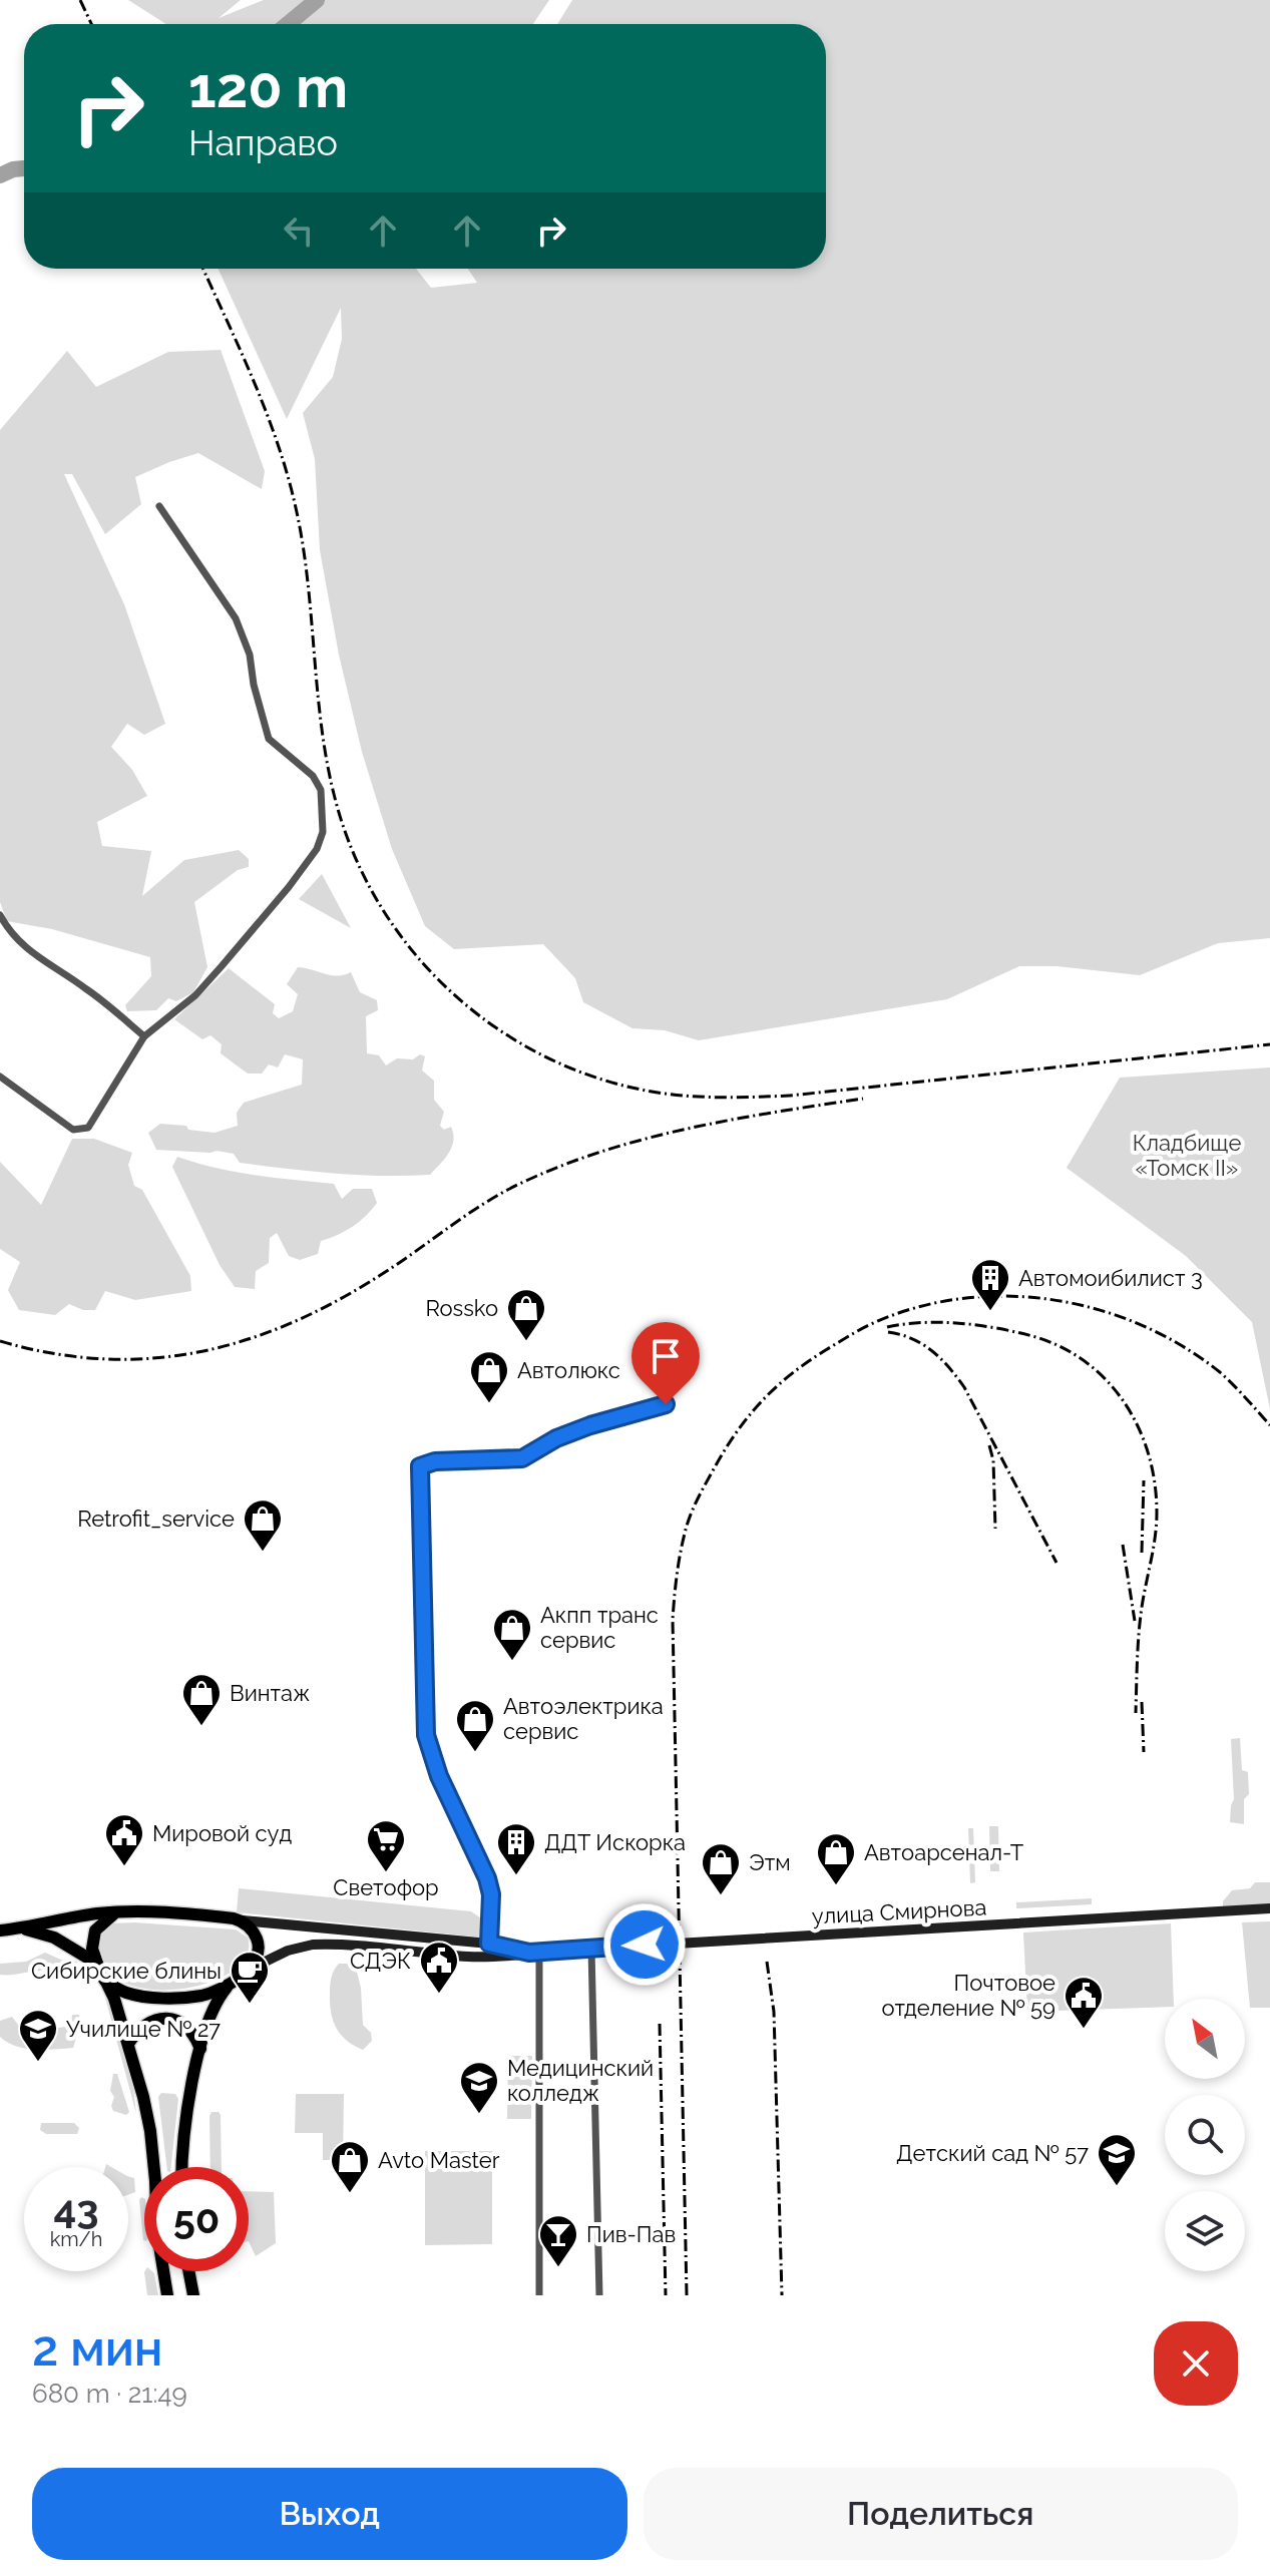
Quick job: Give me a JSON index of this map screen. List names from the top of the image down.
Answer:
{
  "streets": {
    "main road": ["улица Смирнова"]
  },
  "parks": ["Кладбище «Томск II»"],
  "places": {
    "building": ["Автомоибилист 3", "ДДТ Искорка"],
    "shop": [
      "Rossko",
      "Автолюкс",
      "Retrofit_service",
      "Акпп транс сервис",
      "Винтаж",
      "Автоэлектрика сервис",
      "Автоарсенал-Т",
      "Этм",
      "Avto Master"
    ],
    "public building": ["Мировой суд", "СДЭК", "Почтовое отделение № 59"],
    "supermarket": ["Светофор"],
    "cafe": ["Сибирские блины"],
    "school or university": ["Училище № 27", "Медицинский колледж", "Детский сад № 57"],
    "bar": ["Пив-Пав"]
  },
  "north": "top left",
  "page": {
    "turn": ["120 m", "Направо"],
    "speed": "43 km/h",
    "limit": "50",
    "heading": ["2 мин", "680 m · 21:49"],
    "buttons": ["Выход", "Поделиться"]
  }
}
